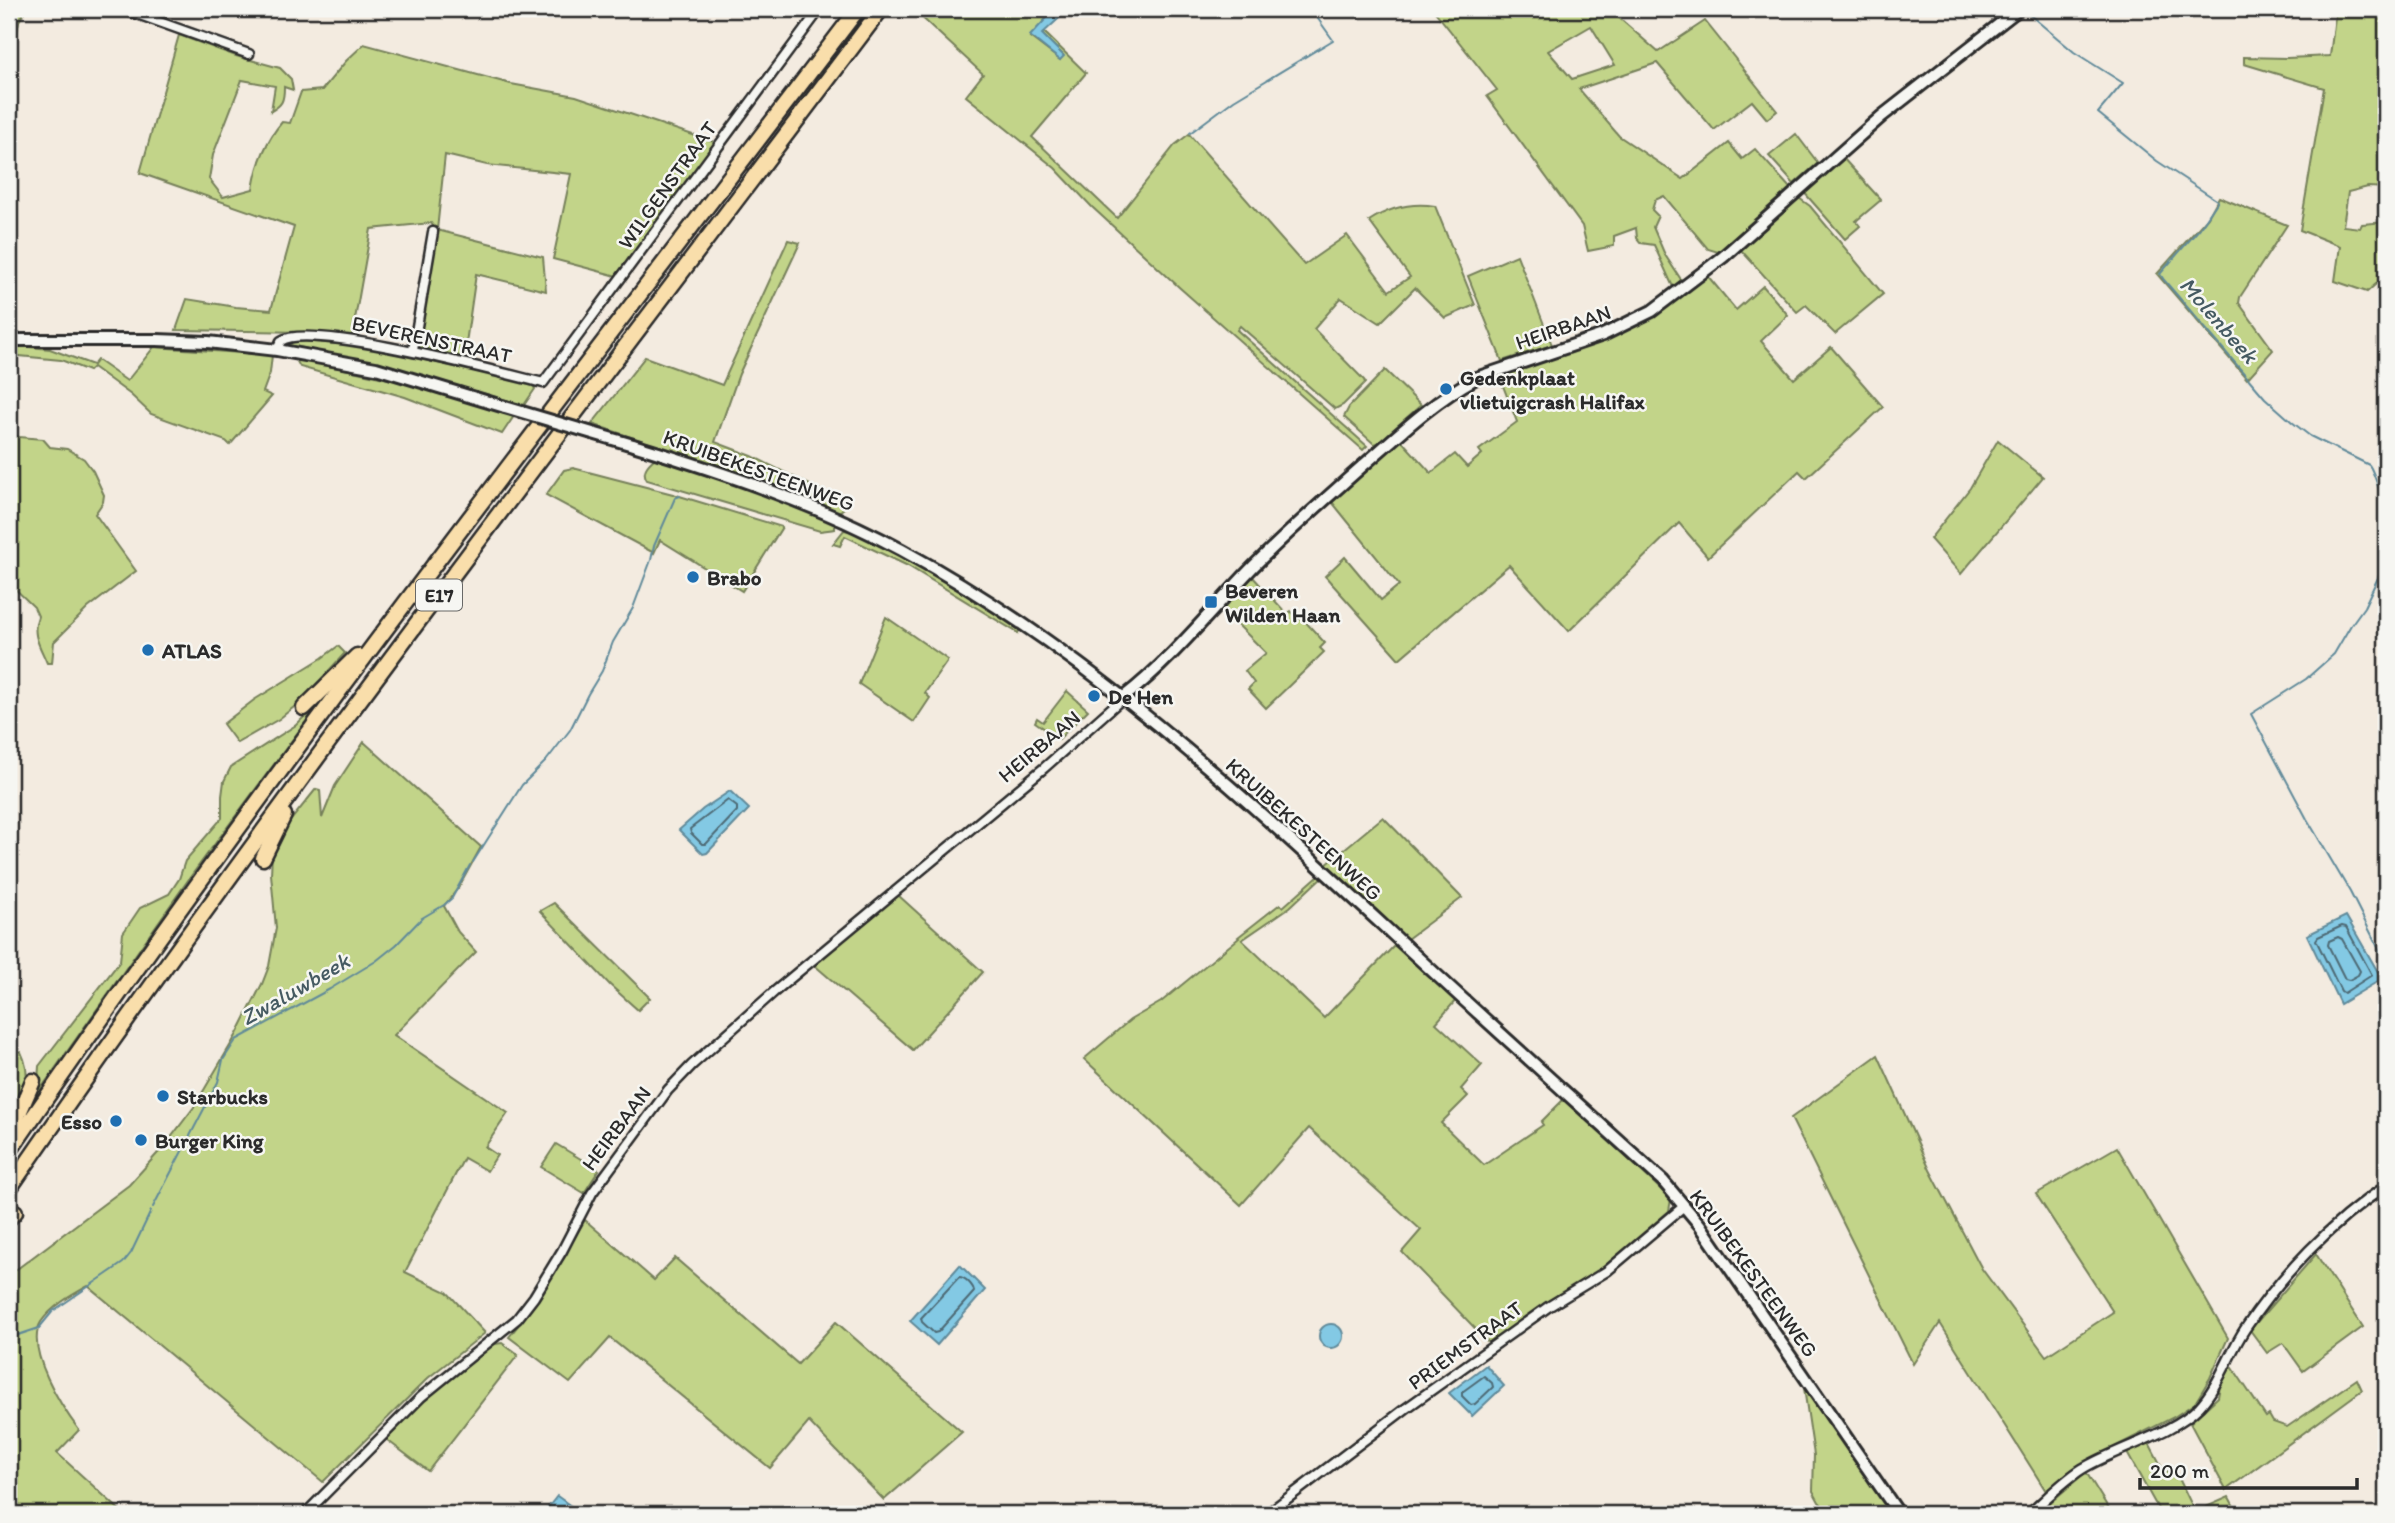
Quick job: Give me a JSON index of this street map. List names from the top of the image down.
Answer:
{
  "streets": {
    "highway": ["E17"],
    "street": [
      "WILGENSTRAAT",
      "HEIRBAAN",
      "BEVERENSTRAAT",
      "KRUIBEKESTEENWEG",
      "PRIEMSTRAAT"
    ]
  },
  "crossings": [
    ["WILGENSTRAAT", "BEVERENSTRAAT"],
    ["HEIRBAAN", "KRUIBEKESTEENWEG"],
    ["BEVERENSTRAAT", "KRUIBEKESTEENWEG"],
    ["KRUIBEKESTEENWEG", "PRIEMSTRAAT"]
  ],
  "water": ["Molenbeek", "Zwaluwbeek"],
  "places": {
    "other": [
      "Gedenkplaat vlietuigcrash Halifax",
      "Brabo",
      "ATLAS",
      "De Hen",
      "Starbucks",
      "Esso",
      "Burger King"
    ],
    "transit": ["Beveren Wilden Haan"]
  },
  "scale_bar": "200 m"
}
